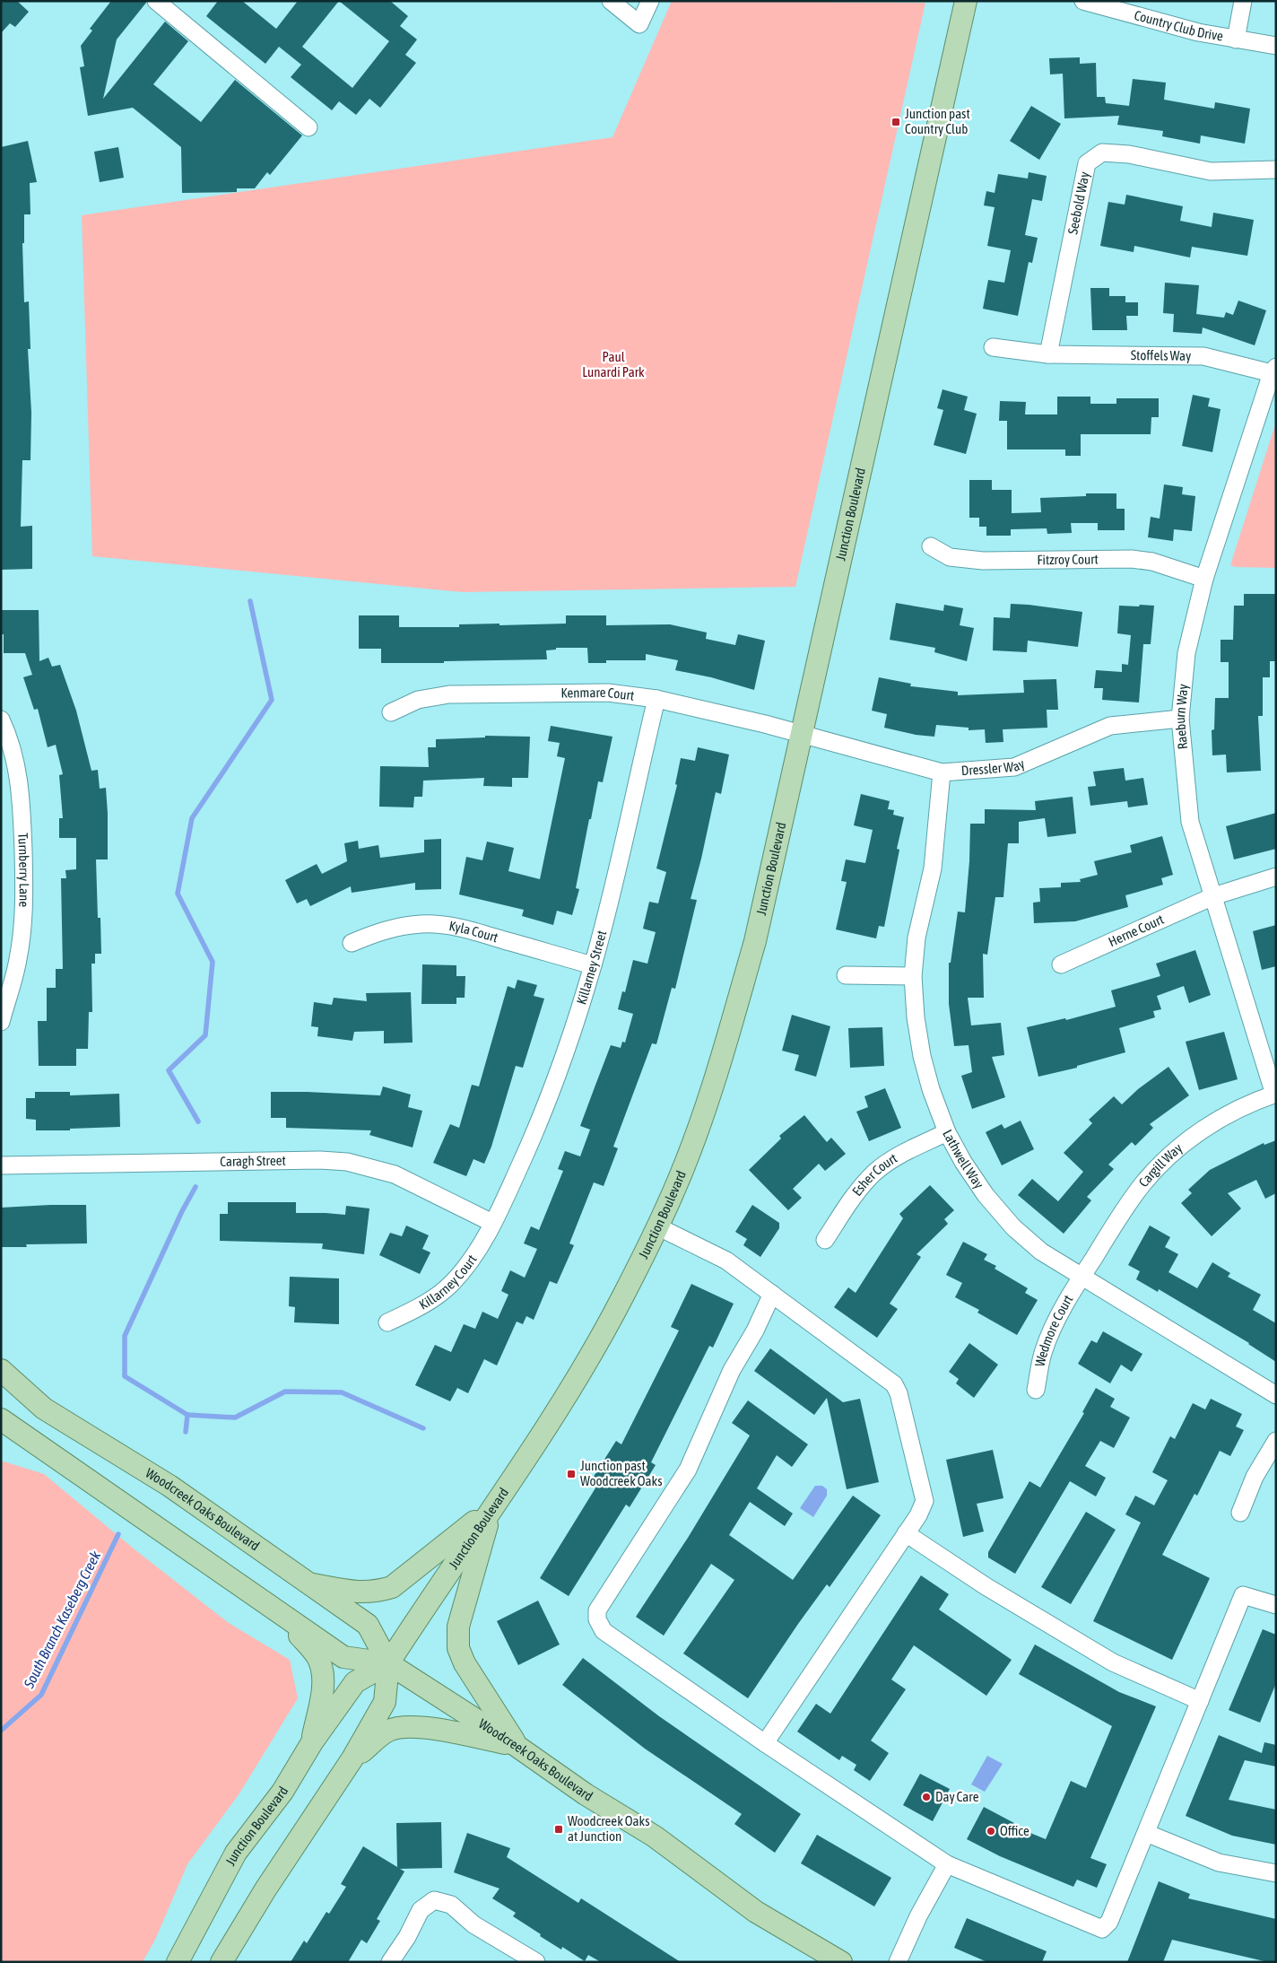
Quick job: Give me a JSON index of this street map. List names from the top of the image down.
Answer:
{
  "streets": {
    "main road": ["Junction Boulevard", "Woodcreek Oaks Boulevard"],
    "street": [
      "Country Club Drive",
      "Seebold Way",
      "Stoffels Way",
      "Fitzroy Court",
      "Kenmare Court",
      "Raeburn Way",
      "Dressler Way",
      "Turnberry Lane",
      "Herne Court",
      "Kyla Court",
      "Killarney Street",
      "Lathwell Way",
      "Caragh Street",
      "Cargill Way",
      "Esher Court",
      "Killarney Court",
      "Wedmore Court"
    ]
  },
  "crossings": [
    ["Seebold Way", "Stoffels Way"],
    ["Stoffels Way", "Raeburn Way"],
    ["Junction Boulevard", "Kenmare Court"],
    ["Junction Boulevard", "Dressler Way"],
    ["Junction Boulevard", "Woodcreek Oaks Boulevard"],
    ["Fitzroy Court", "Raeburn Way"],
    ["Kenmare Court", "Dressler Way"],
    ["Kenmare Court", "Killarney Street"],
    ["Raeburn Way", "Dressler Way"],
    ["Raeburn Way", "Herne Court"],
    ["Raeburn Way", "Cargill Way"],
    ["Dressler Way", "Lathwell Way"],
    ["Kyla Court", "Killarney Street"],
    ["Killarney Street", "Caragh Street"],
    ["Killarney Street", "Killarney Court"],
    ["Lathwell Way", "Cargill Way"],
    ["Lathwell Way", "Esher Court"],
    ["Lathwell Way", "Wedmore Court"],
    ["Caragh Street", "Killarney Court"],
    ["Cargill Way", "Wedmore Court"]
  ],
  "water": ["South Branch Kaseberg Creek"],
  "parks": ["Paul Lunardi Park"],
  "places": {
    "transit": ["Junction past Country Club", "Junction past Woodcreek Oaks", "Woodcreek Oaks at Junction"],
    "other": ["Day Care", "Office"]
  }
}
